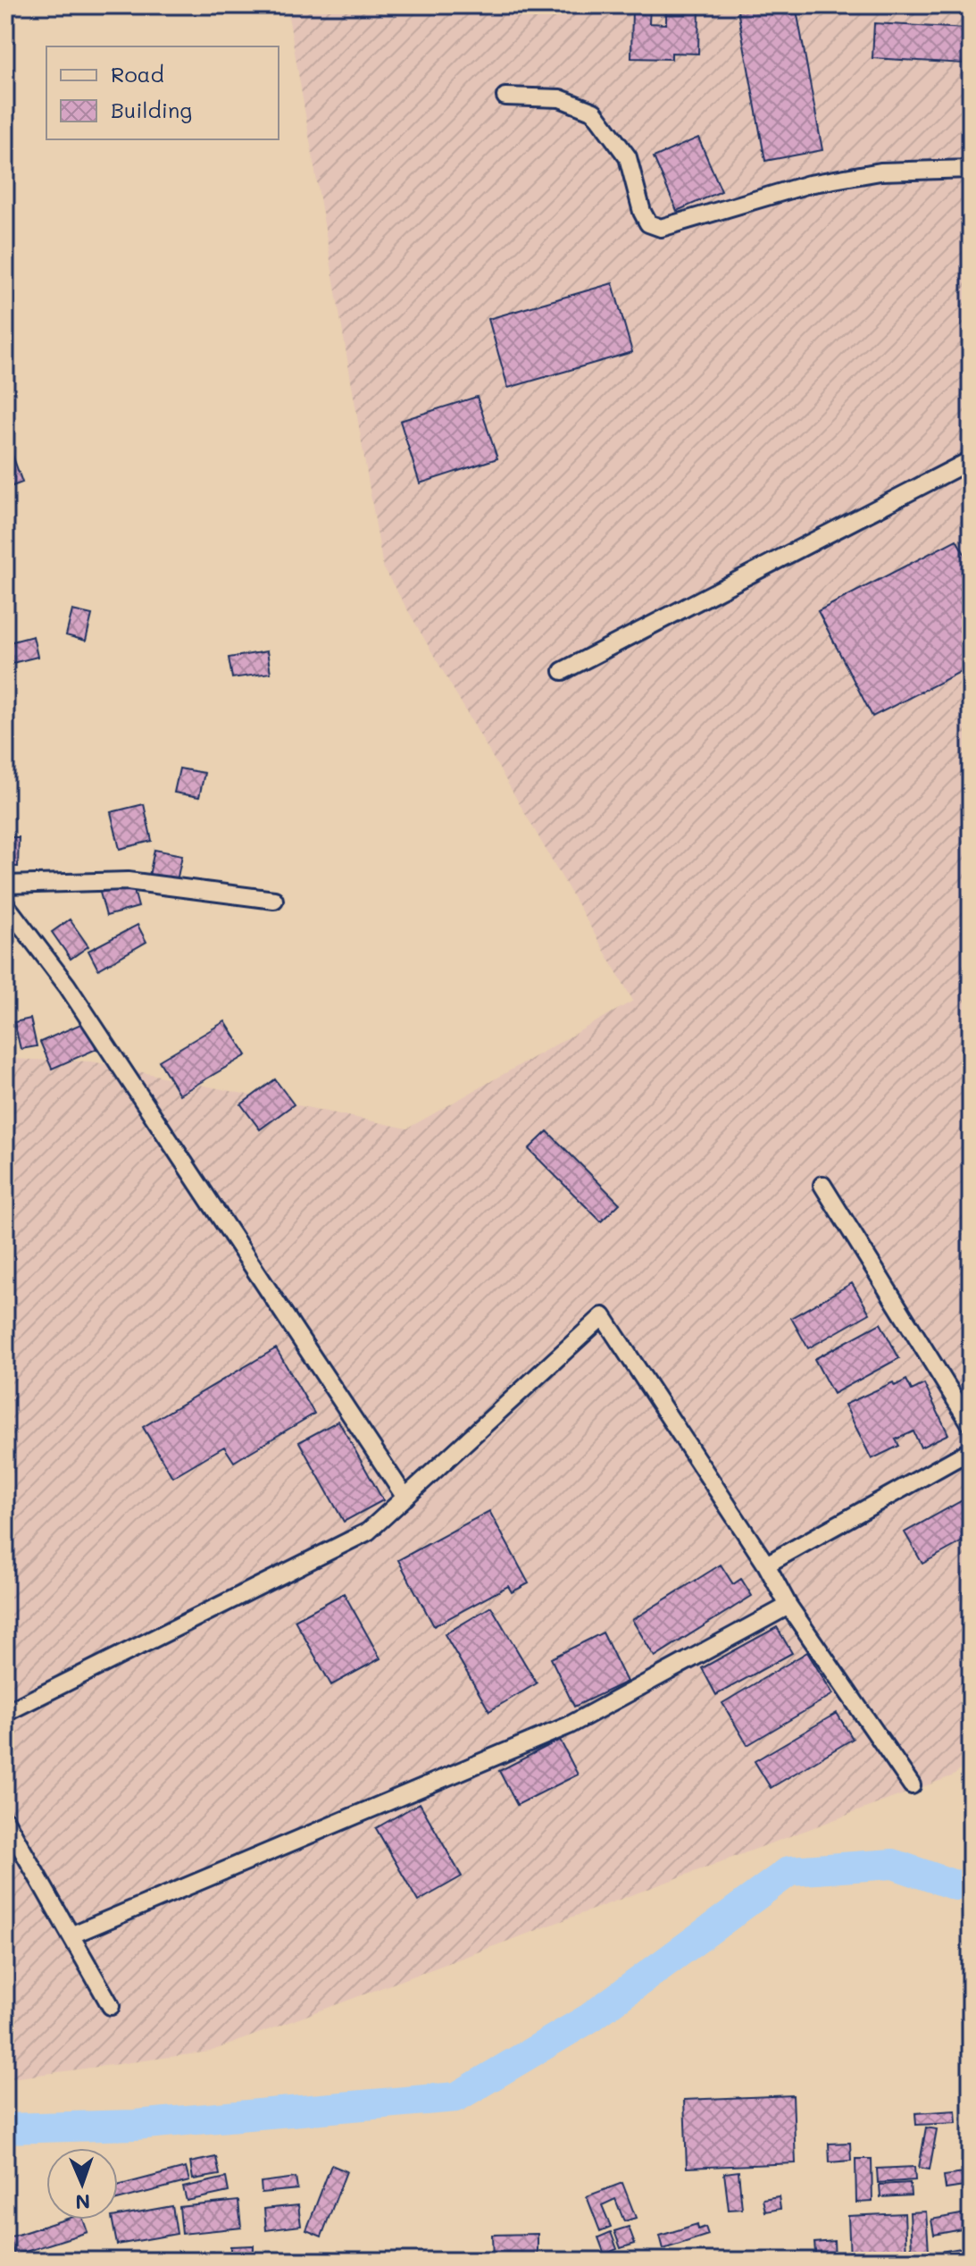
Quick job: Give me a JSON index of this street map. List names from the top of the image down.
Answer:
{
  "legend": ["Road", "Building"],
  "north": "bottom"
}
